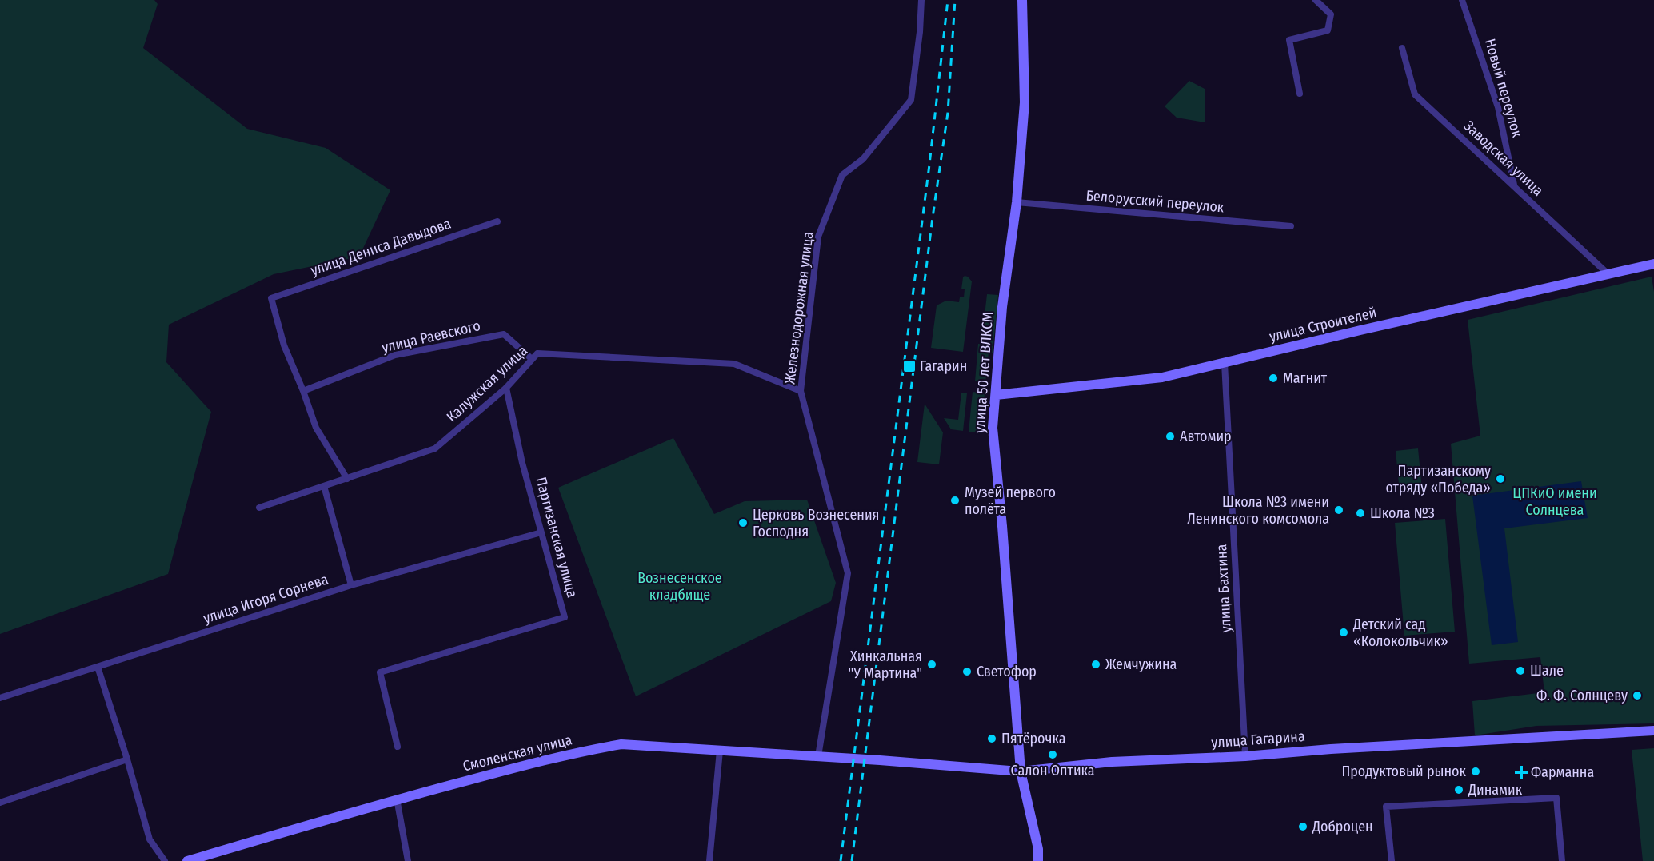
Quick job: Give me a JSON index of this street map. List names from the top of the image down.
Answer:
{
  "streets": {
    "main road": [
      "улица Строителей",
      "улица 50 лет ВЛКСМ",
      "улица Гагарина",
      "Смоленская улица"
    ],
    "street": [
      "Новый переулок",
      "Заводская улица",
      "Белорусский переулок",
      "улица Дениса Давыдова",
      "Железнодорожная улица",
      "улица Раевского",
      "Калужская улица",
      "Партизанская улица",
      "улица Бахтина",
      "улица Игоря Сорнева"
    ]
  },
  "crossings": [
    ["Новый переулок", "Заводская улица"],
    ["Заводская улица", "улица Строителей"],
    ["Белорусский переулок", "улица 50 лет ВЛКСМ"],
    ["улица Дениса Давыдова", "улица Раевского"],
    ["Железнодорожная улица", "Калужская улица"],
    ["Железнодорожная улица", "Смоленская улица"],
    ["улица Строителей", "улица 50 лет ВЛКСМ"],
    ["улица Строителей", "улица Бахтина"],
    ["улица Раевского", "Калужская улица"],
    ["улица 50 лет ВЛКСМ", "улица Гагарина"],
    ["Калужская улица", "Партизанская улица"],
    ["Партизанская улица", "улица Игоря Сорнева"],
    ["улица Бахтина", "улица Гагарина"],
    ["улица Гагарина", "Смоленская улица"]
  ],
  "parks": ["ЦПКиО имени Солнцева", "Вознесенское кладбище"],
  "places": {
    "transit": ["Гагарин"],
    "other": [
      "Магнит",
      "Автомир",
      "Партизанскому отряду «Победа»",
      "Музей первого полёта",
      "Школа №3 имени Ленинского комсомола",
      "Школа №3",
      "Церковь Вознесения Господня",
      "Детский сад «Колокольчик»",
      "Хинкальная \"У Мартина\"",
      "Жемчужина",
      "Шале",
      "Светофор",
      "Ф. Ф. Солнцеву",
      "Пятёрочка",
      "Салон Оптика",
      "Продуктовый рынок",
      "Динамик",
      "Доброцен"
    ],
    "health": ["Фарманна"]
  }
}
